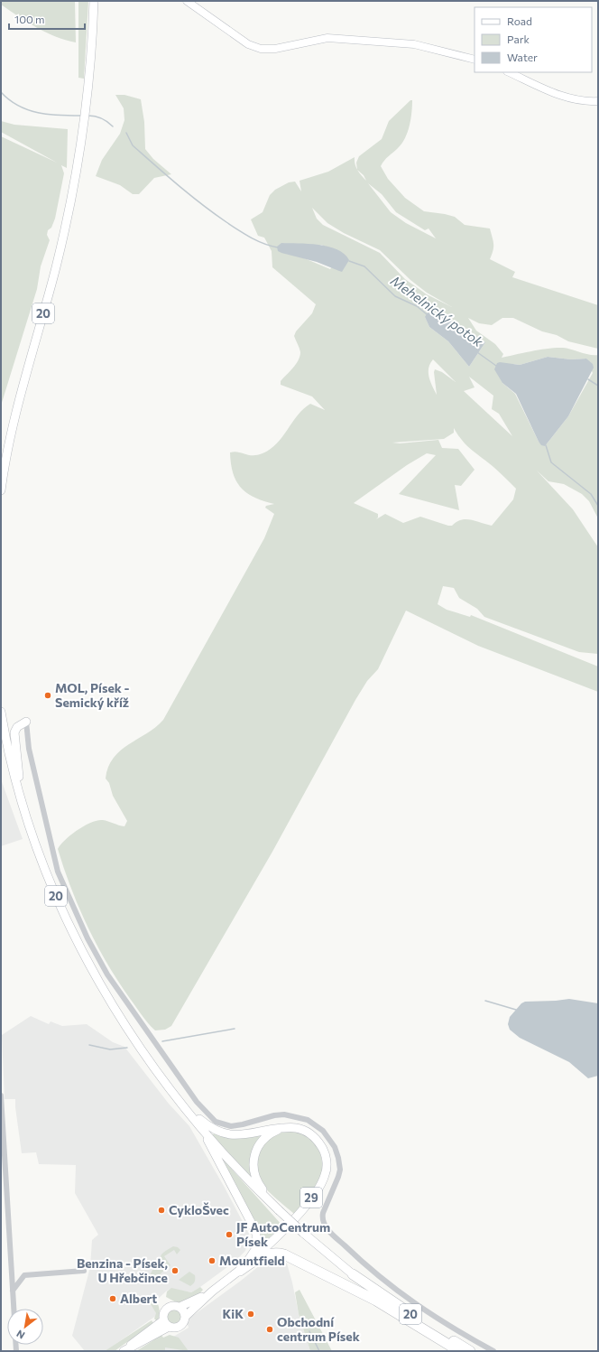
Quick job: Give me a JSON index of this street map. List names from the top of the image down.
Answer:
{
  "streets": {
    "highway": ["20"],
    "main road": ["29"]
  },
  "water": ["Mehelnický potok"],
  "places": [
    "MOL, Písek - Semický kříž",
    "CykloŠvec",
    "JF AutoCentrum Písek",
    "Mountfield",
    "Benzina - Písek, U Hřebčince",
    "Albert",
    "KiK",
    "Obchodní centrum Písek"
  ],
  "legend": ["Road", "Park", "Water"],
  "scale_bar": "100 m",
  "north": "bottom left"
}
